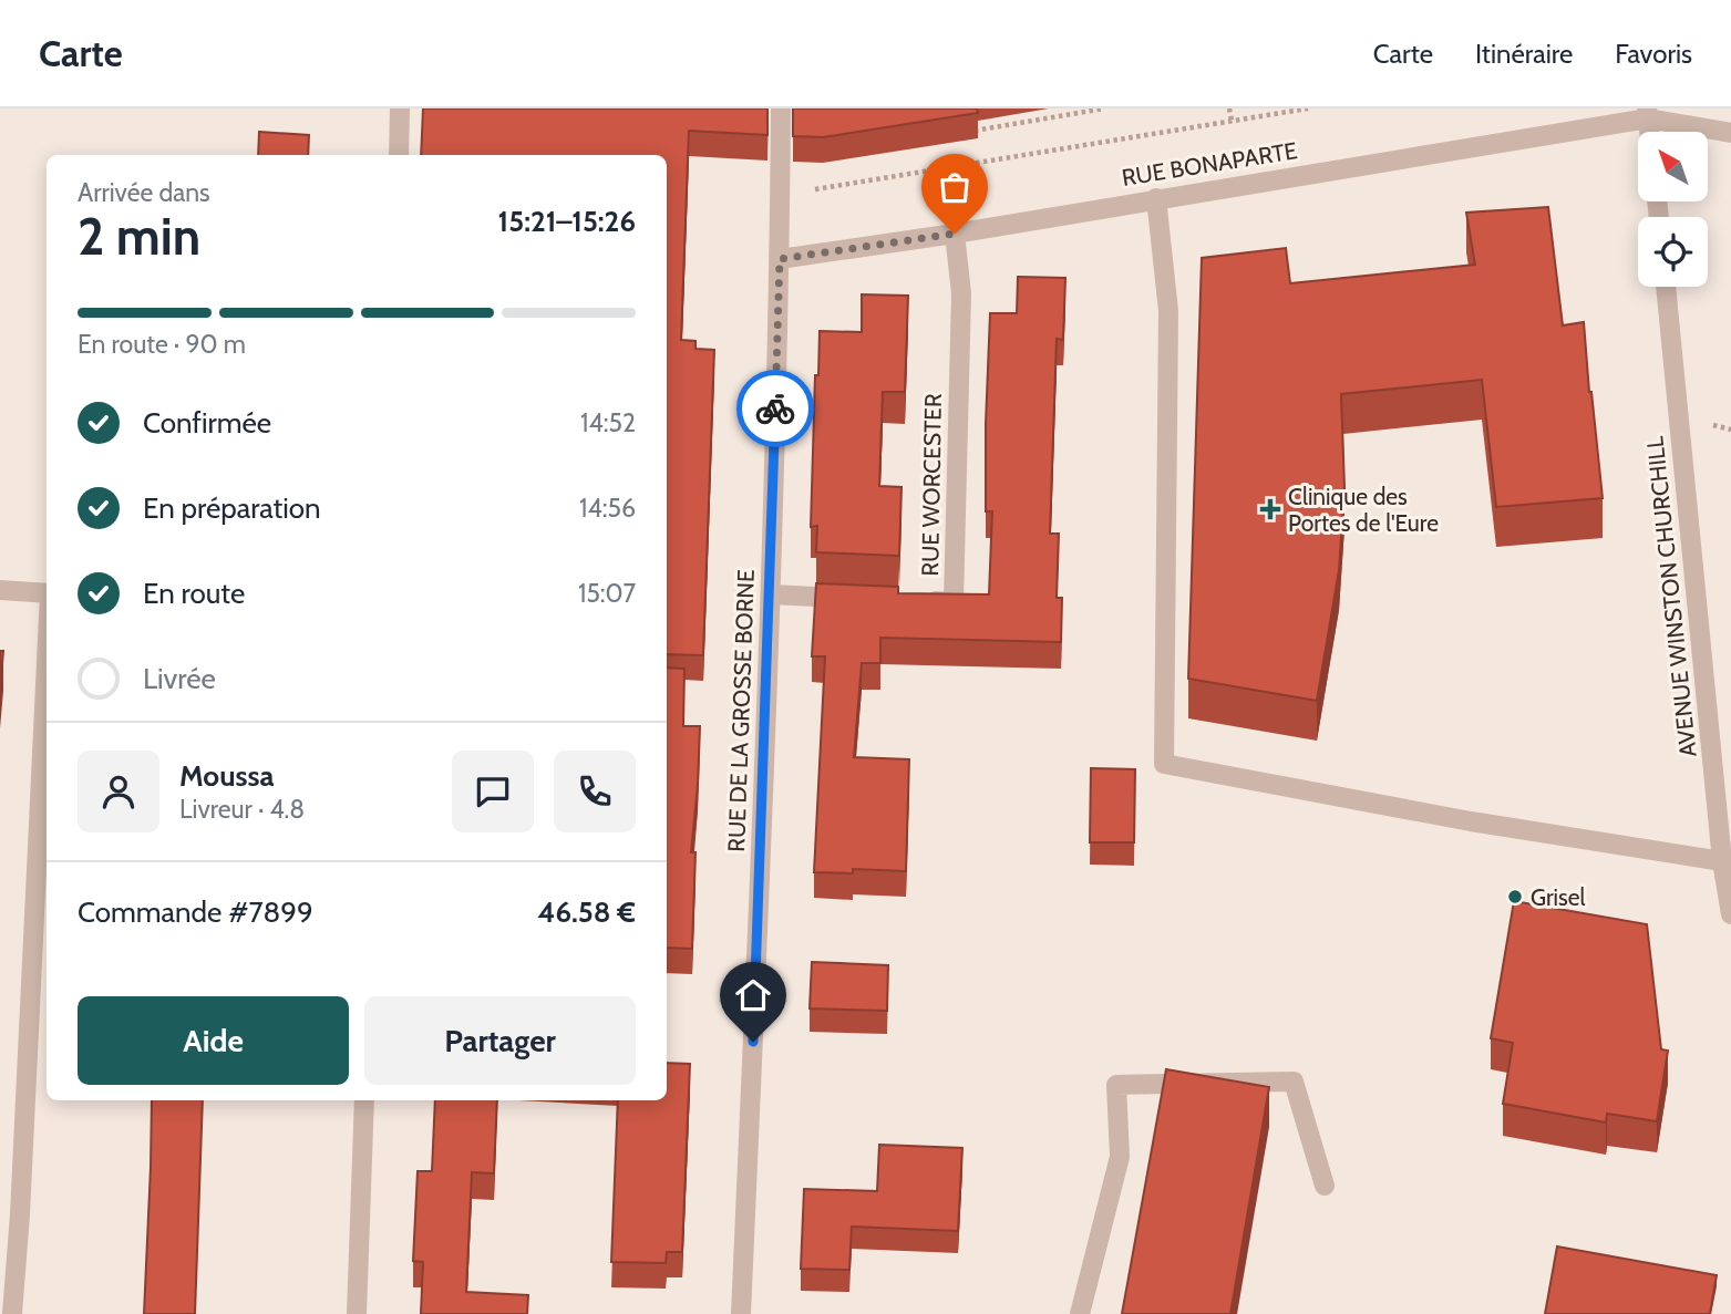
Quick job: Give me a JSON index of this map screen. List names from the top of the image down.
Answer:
{
  "streets": {
    "street": [
      "RUE BONAPARTE",
      "RUE WORCESTER",
      "AVENUE WINSTON CHURCHILL",
      "RUE DE LA GROSSE BORNE"
    ]
  },
  "crossings": [
    ["RUE BONAPARTE", "RUE WORCESTER"],
    ["RUE BONAPARTE", "RUE DE LA GROSSE BORNE"]
  ],
  "places": {
    "health": ["Clinique des Portes de l'Eure"],
    "other": ["Grisel"]
  },
  "north": "top left",
  "page": {
    "header": "Carte",
    "nav": ["Carte", "Itinéraire", "Favoris"],
    "heading": ["2 min", "Arrivée dans", "15:21–15:26"],
    "panel": [
      "Moussa",
      "Livreur · 4.8",
      "Commande #7899",
      "46.58 €"
    ],
    "bar": "En route · 90 m",
    "list": [
      ["Confirmée", "14:52"],
      ["En préparation", "14:56"],
      ["En route", "15:07"],
      "Livrée"
    ],
    "buttons": ["Aide", "Partager"]
  }
}
